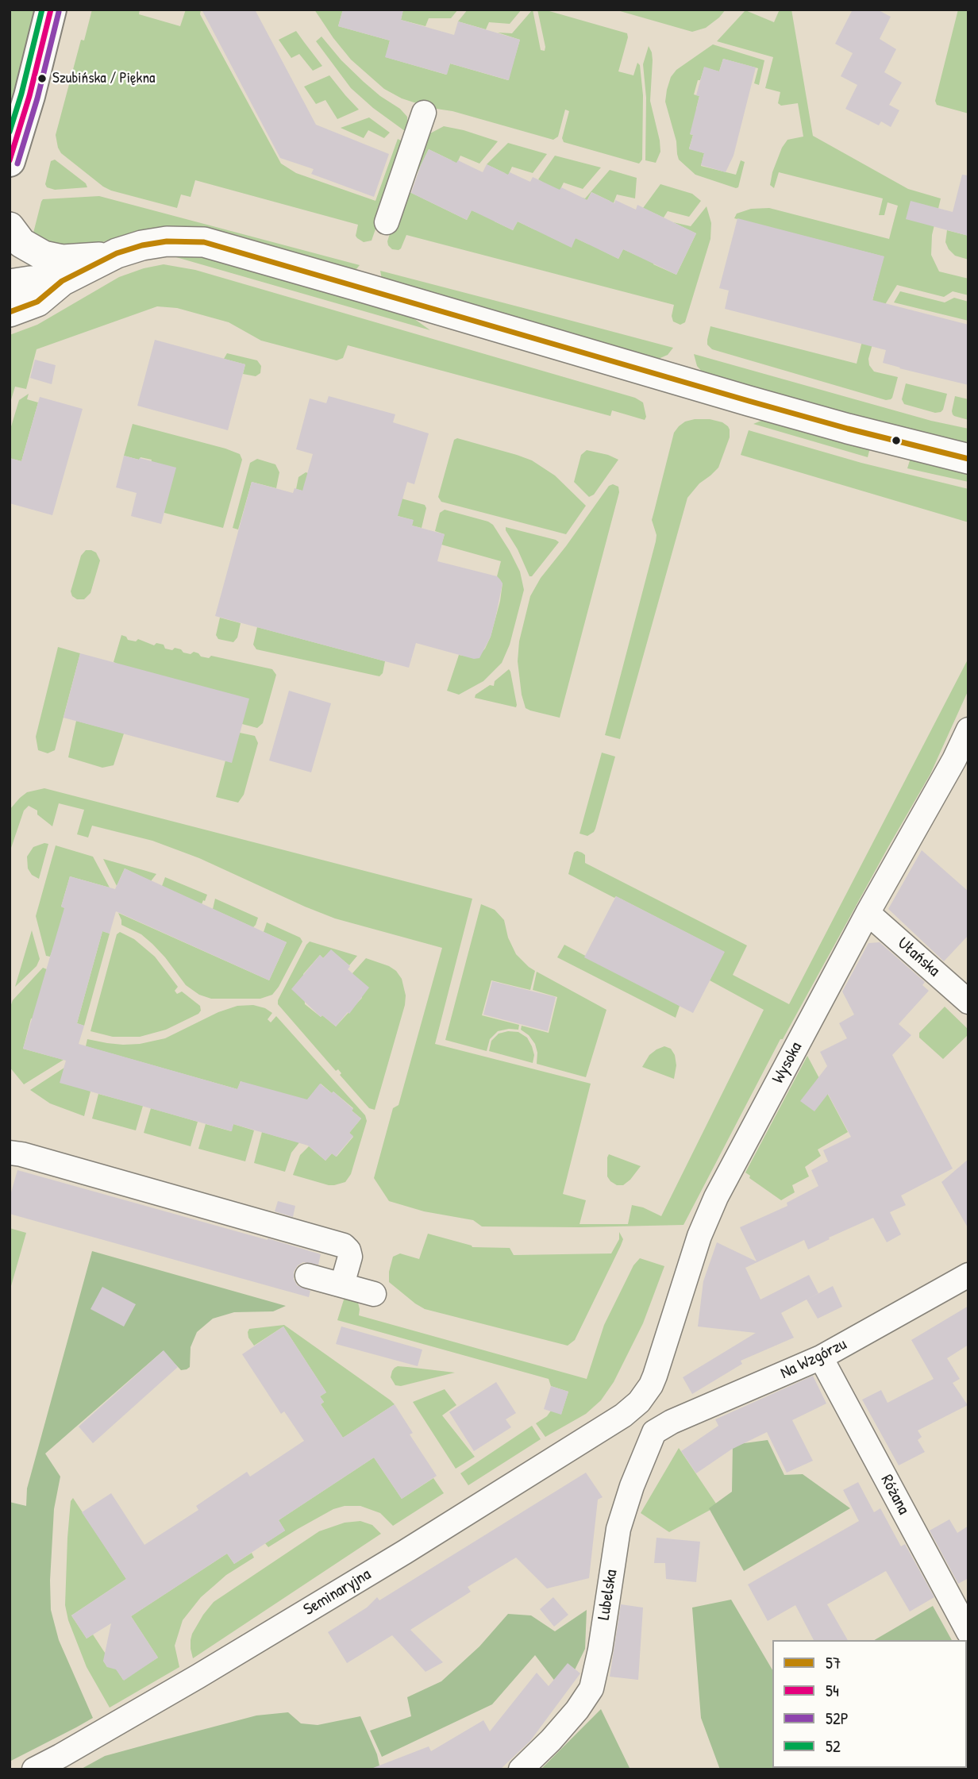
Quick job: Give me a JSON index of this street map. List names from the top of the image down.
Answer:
{
  "streets": {
    "street": [
      "Ułańska",
      "Wysoka",
      "Na Wzgórzu",
      "Różana",
      "Seminaryjna",
      "Lubelska"
    ]
  },
  "crossings": [
    ["Ułańska", "Wysoka"],
    ["Wysoka", "Seminaryjna"],
    ["Na Wzgórzu", "Różana"],
    ["Na Wzgórzu", "Lubelska"]
  ],
  "places": ["Szubińska / Piękna"],
  "lines": [
    "transit line 54",
    "transit line 52",
    "transit line 52P",
    "transit line 57"
  ],
  "legend": [
    "57",
    "54",
    "52P",
    "52"
  ]
}
